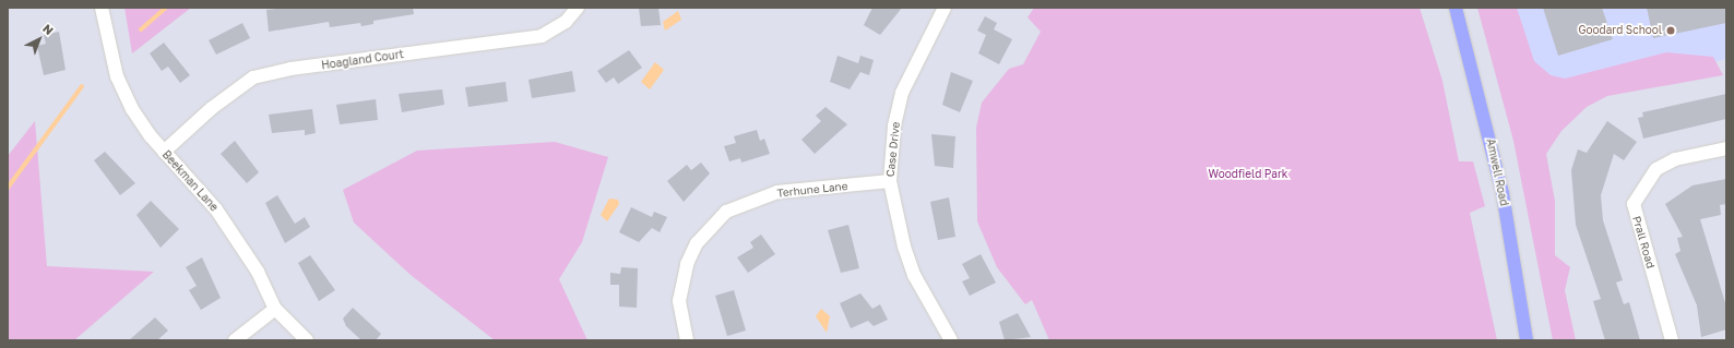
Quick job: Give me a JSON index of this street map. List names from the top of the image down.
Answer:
{
  "streets": {
    "main road": ["Amwell Road"],
    "street": [
      "Hoagland Court",
      "Case Drive",
      "Beekman Lane",
      "Terhune Lane",
      "Prall Road"
    ]
  },
  "crossings": [
    ["Hoagland Court", "Beekman Lane"],
    ["Case Drive", "Terhune Lane"]
  ],
  "parks": ["Woodfield Park"],
  "places": ["Goodard School"],
  "north": "top right"
}
